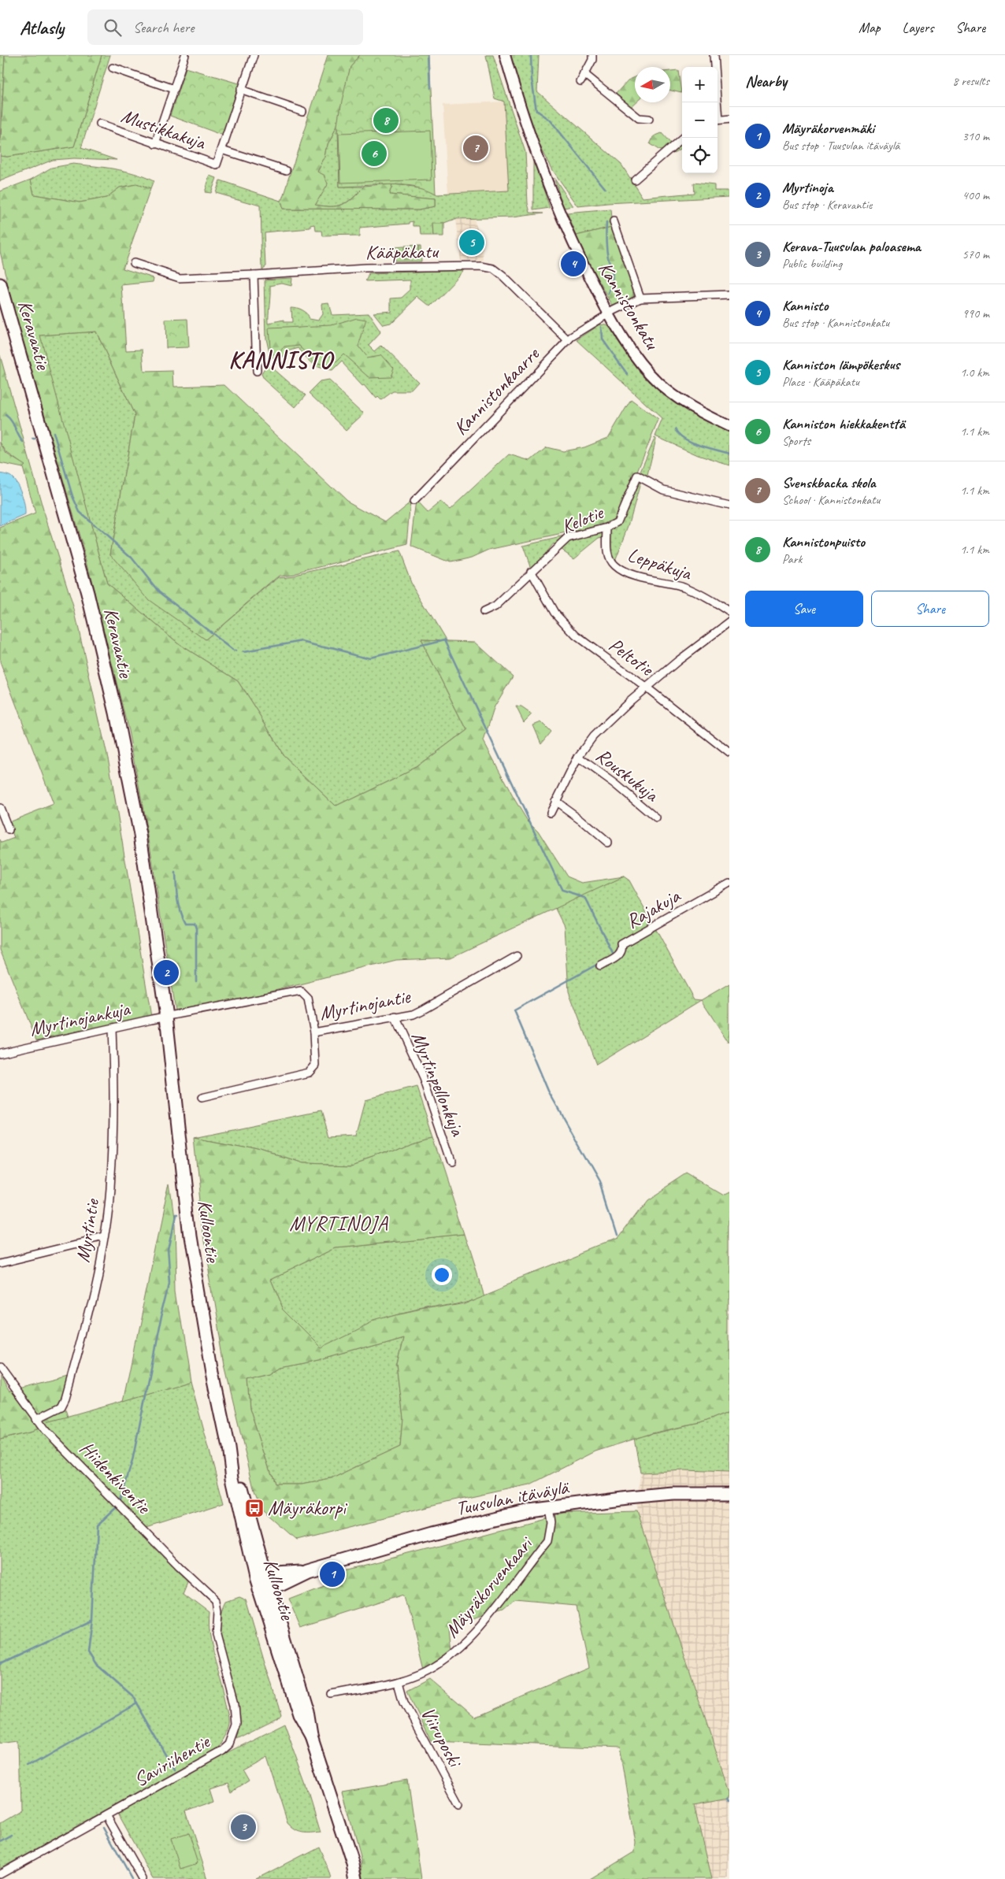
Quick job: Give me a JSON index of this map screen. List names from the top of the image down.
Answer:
{
  "streets": {
    "main road": ["Keravantie", "Kulloontie", "Tuusulan itäväylä"],
    "street": [
      "Mustikkakuja",
      "Kääpäkatu",
      "Kannistonkatu",
      "Kannistonkaarre",
      "Kelotie",
      "Leppäkuja",
      "Peltotie",
      "Rouskukuja",
      "Rajakuja",
      "Myrtinojantie",
      "Myrtinojankuja",
      "Myrtinpellonkuja",
      "Myrtintie",
      "Hiidenkiventie",
      "Mäyräkorvenkaari",
      "Viiruposki",
      "Saviriihentie"
    ]
  },
  "crossings": [
    ["Kääpäkatu", "Kannistonkaarre"],
    ["Kannistonkatu", "Kannistonkaarre"],
    ["Keravantie", "Myrtinojantie"],
    ["Keravantie", "Myrtinojankuja"],
    ["Keravantie", "Kulloontie"],
    ["Kelotie", "Leppäkuja"],
    ["Kelotie", "Peltotie"],
    ["Myrtinojantie", "Myrtinojankuja"],
    ["Myrtinojantie", "Myrtinpellonkuja"],
    ["Myrtinojantie", "Kulloontie"],
    ["Myrtinojankuja", "Myrtintie"],
    ["Myrtinojankuja", "Kulloontie"],
    ["Myrtintie", "Hiidenkiventie"],
    ["Kulloontie", "Tuusulan itäväylä"],
    ["Hiidenkiventie", "Saviriihentie"],
    ["Tuusulan itäväylä", "Mäyräkorvenkaari"],
    ["Mäyräkorvenkaari", "Viiruposki"]
  ],
  "districts": ["KANNISTO", "MYRTINOJA"],
  "places": {
    "bus stop": ["Mäyräkorpi"]
  },
  "north": "left",
  "page": {
    "header": "Atlasly",
    "search": "Search here",
    "nav": ["Map", "Layers", "Share"],
    "heading": ["Nearby", "8 results"],
    "map_buttons": ["+", "−"],
    "pins": [
      "8",
      "7",
      "6",
      "5",
      "4",
      "2",
      "1",
      "3"
    ],
    "list": [
      {
        "mark": "1",
        "name": "Mäyräkorvenmäki",
        "note": "Bus stop · Tuusulan itäväylä",
        "value": "310 m"
      },
      {
        "mark": "2",
        "name": "Myrtinoja",
        "note": "Bus stop · Keravantie",
        "value": "400 m"
      },
      {
        "mark": "3",
        "name": "Kerava-Tuusulan paloasema",
        "note": "Public building",
        "value": "570 m"
      },
      {
        "mark": "4",
        "name": "Kannisto",
        "note": "Bus stop · Kannistonkatu",
        "value": "990 m"
      },
      {
        "mark": "5",
        "name": "Kanniston lämpökeskus",
        "note": "Place · Kääpäkatu",
        "value": "1.0 km"
      },
      {
        "mark": "6",
        "name": "Kanniston hiekkakenttä",
        "note": "Sports",
        "value": "1.1 km"
      },
      {
        "mark": "7",
        "name": "Svenskbacka skola",
        "note": "School · Kannistonkatu",
        "value": "1.1 km"
      },
      {
        "mark": "8",
        "name": "Kannistonpuisto",
        "note": "Park",
        "value": "1.1 km"
      }
    ],
    "buttons": ["Save", "Share"]
  }
}
